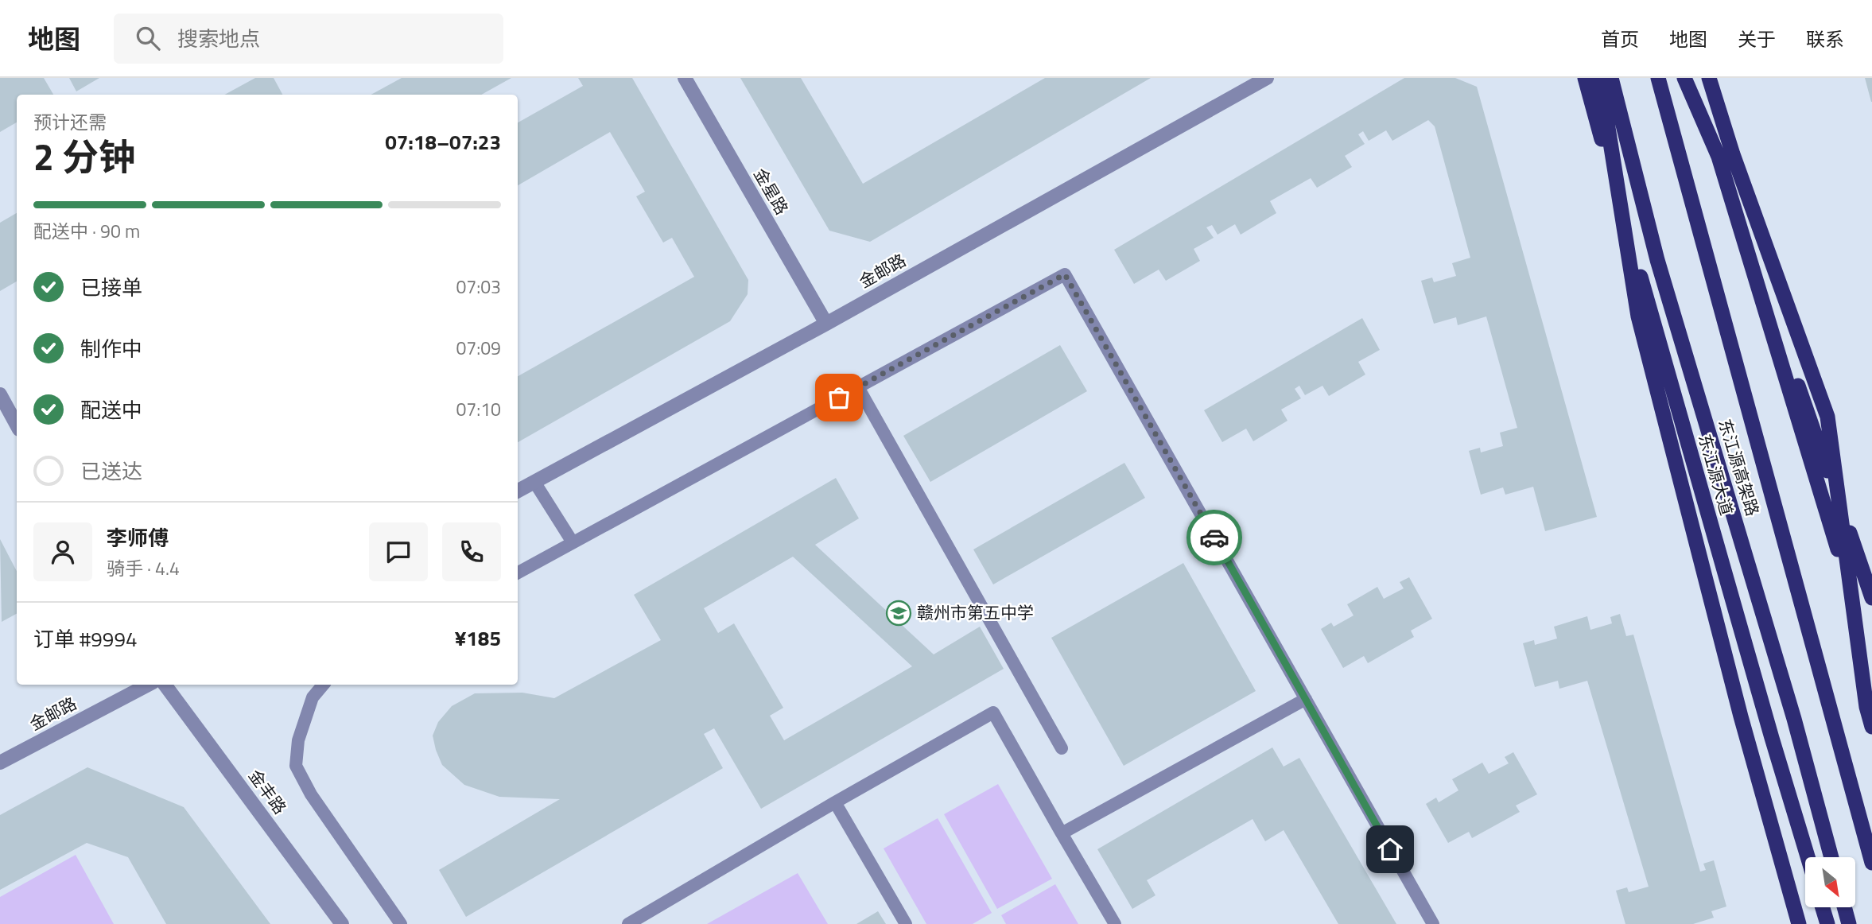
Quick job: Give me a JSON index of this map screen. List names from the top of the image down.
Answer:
{
  "streets": {
    "highway": ["东江源高架路", "东江源大道"],
    "street": ["金星路", "金邮路", "金丰路"]
  },
  "crossings": [
    ["金星路", "金邮路"]
  ],
  "places": {
    "school or university": ["赣州市第五中学"]
  },
  "north": "bottom right",
  "page": {
    "header": "地图",
    "search": "搜索地点",
    "nav": [
      "首页",
      "地图",
      "关于",
      "联系"
    ],
    "heading": ["2 分钟", "预计还需", "07:18–07:23"],
    "panel": [
      "李师傅",
      "骑手 · 4.4",
      "订单 #9994",
      "¥185"
    ],
    "bar": "配送中 · 90 m",
    "list": [
      ["已接单", "07:03"],
      ["制作中", "07:09"],
      ["配送中", "07:10"],
      "已送达"
    ]
  }
}
